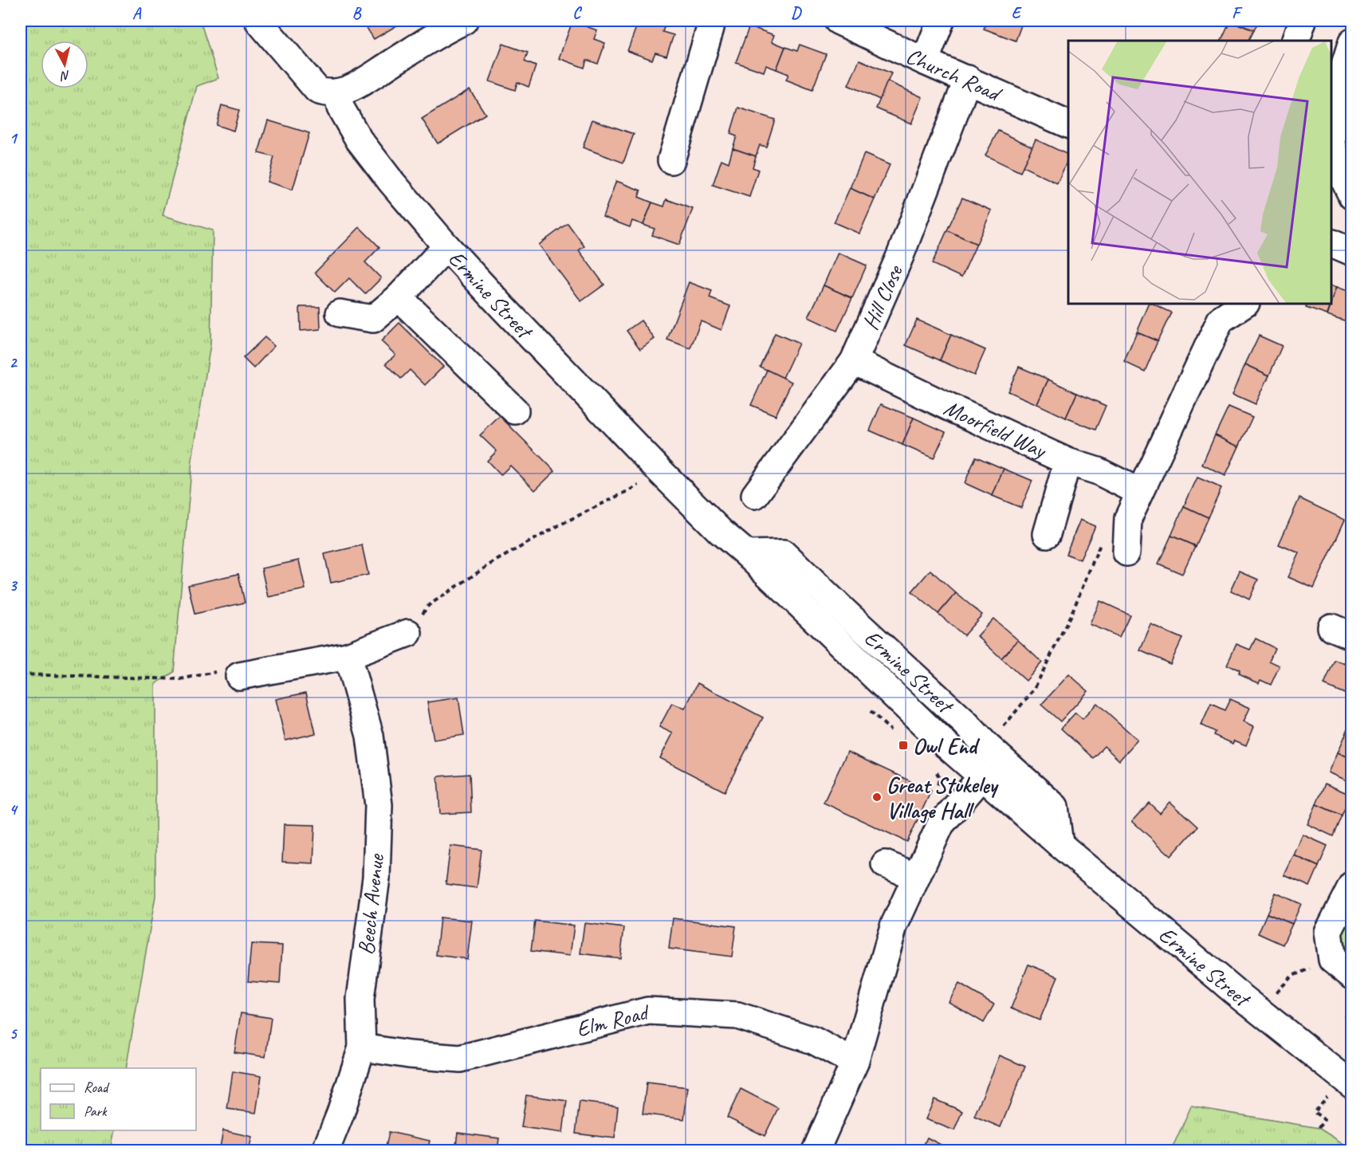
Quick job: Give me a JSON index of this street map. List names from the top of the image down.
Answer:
{
  "streets": {
    "street": [
      "Church Road",
      "Ermine Street",
      "Hill Close",
      "Moorfield Way",
      "Beech Avenue",
      "Elm Road"
    ]
  },
  "crossings": [
    ["Church Road", "Hill Close"],
    ["Hill Close", "Moorfield Way"],
    ["Beech Avenue", "Elm Road"]
  ],
  "places": {
    "transit": ["Owl End"],
    "other": ["Great Stukeley Village Hall"]
  },
  "legend": ["Road", "Park"],
  "north": "bottom",
  "grid": {
    "columns": [
      "A",
      "B",
      "C",
      "D",
      "E",
      "F"
    ],
    "rows": [
      "1",
      "2",
      "3",
      "4",
      "5"
    ]
  }
}
